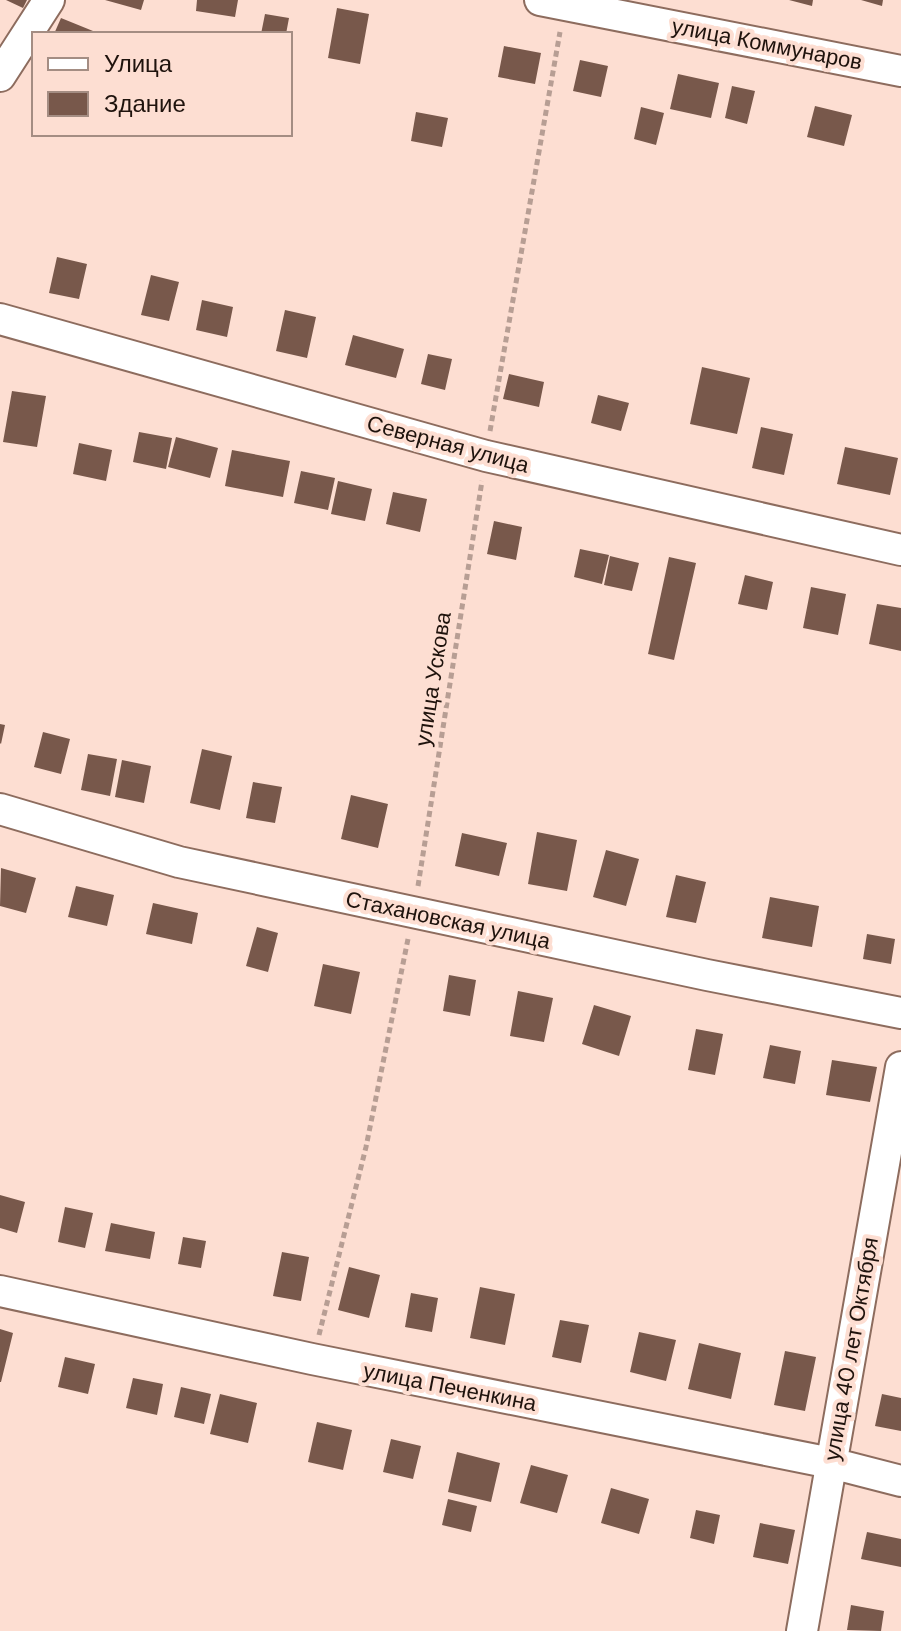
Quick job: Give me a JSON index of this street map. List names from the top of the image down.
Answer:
{
  "streets": {
    "street": [
      "улица Коммунаров",
      "Северная улица",
      "Стахановская улица",
      "улица 40 лет Октября",
      "улица Печенкина"
    ],
    "path": ["улица Ускова"]
  },
  "crossings": [
    ["улица Коммунаров", "улица Ускова"],
    ["Северная улица", "улица Ускова"],
    ["улица Ускова", "Стахановская улица"],
    ["улица Ускова", "улица Печенкина"],
    ["улица 40 лет Октября", "улица Печенкина"]
  ],
  "legend": ["Улица", "Здание"]
}
